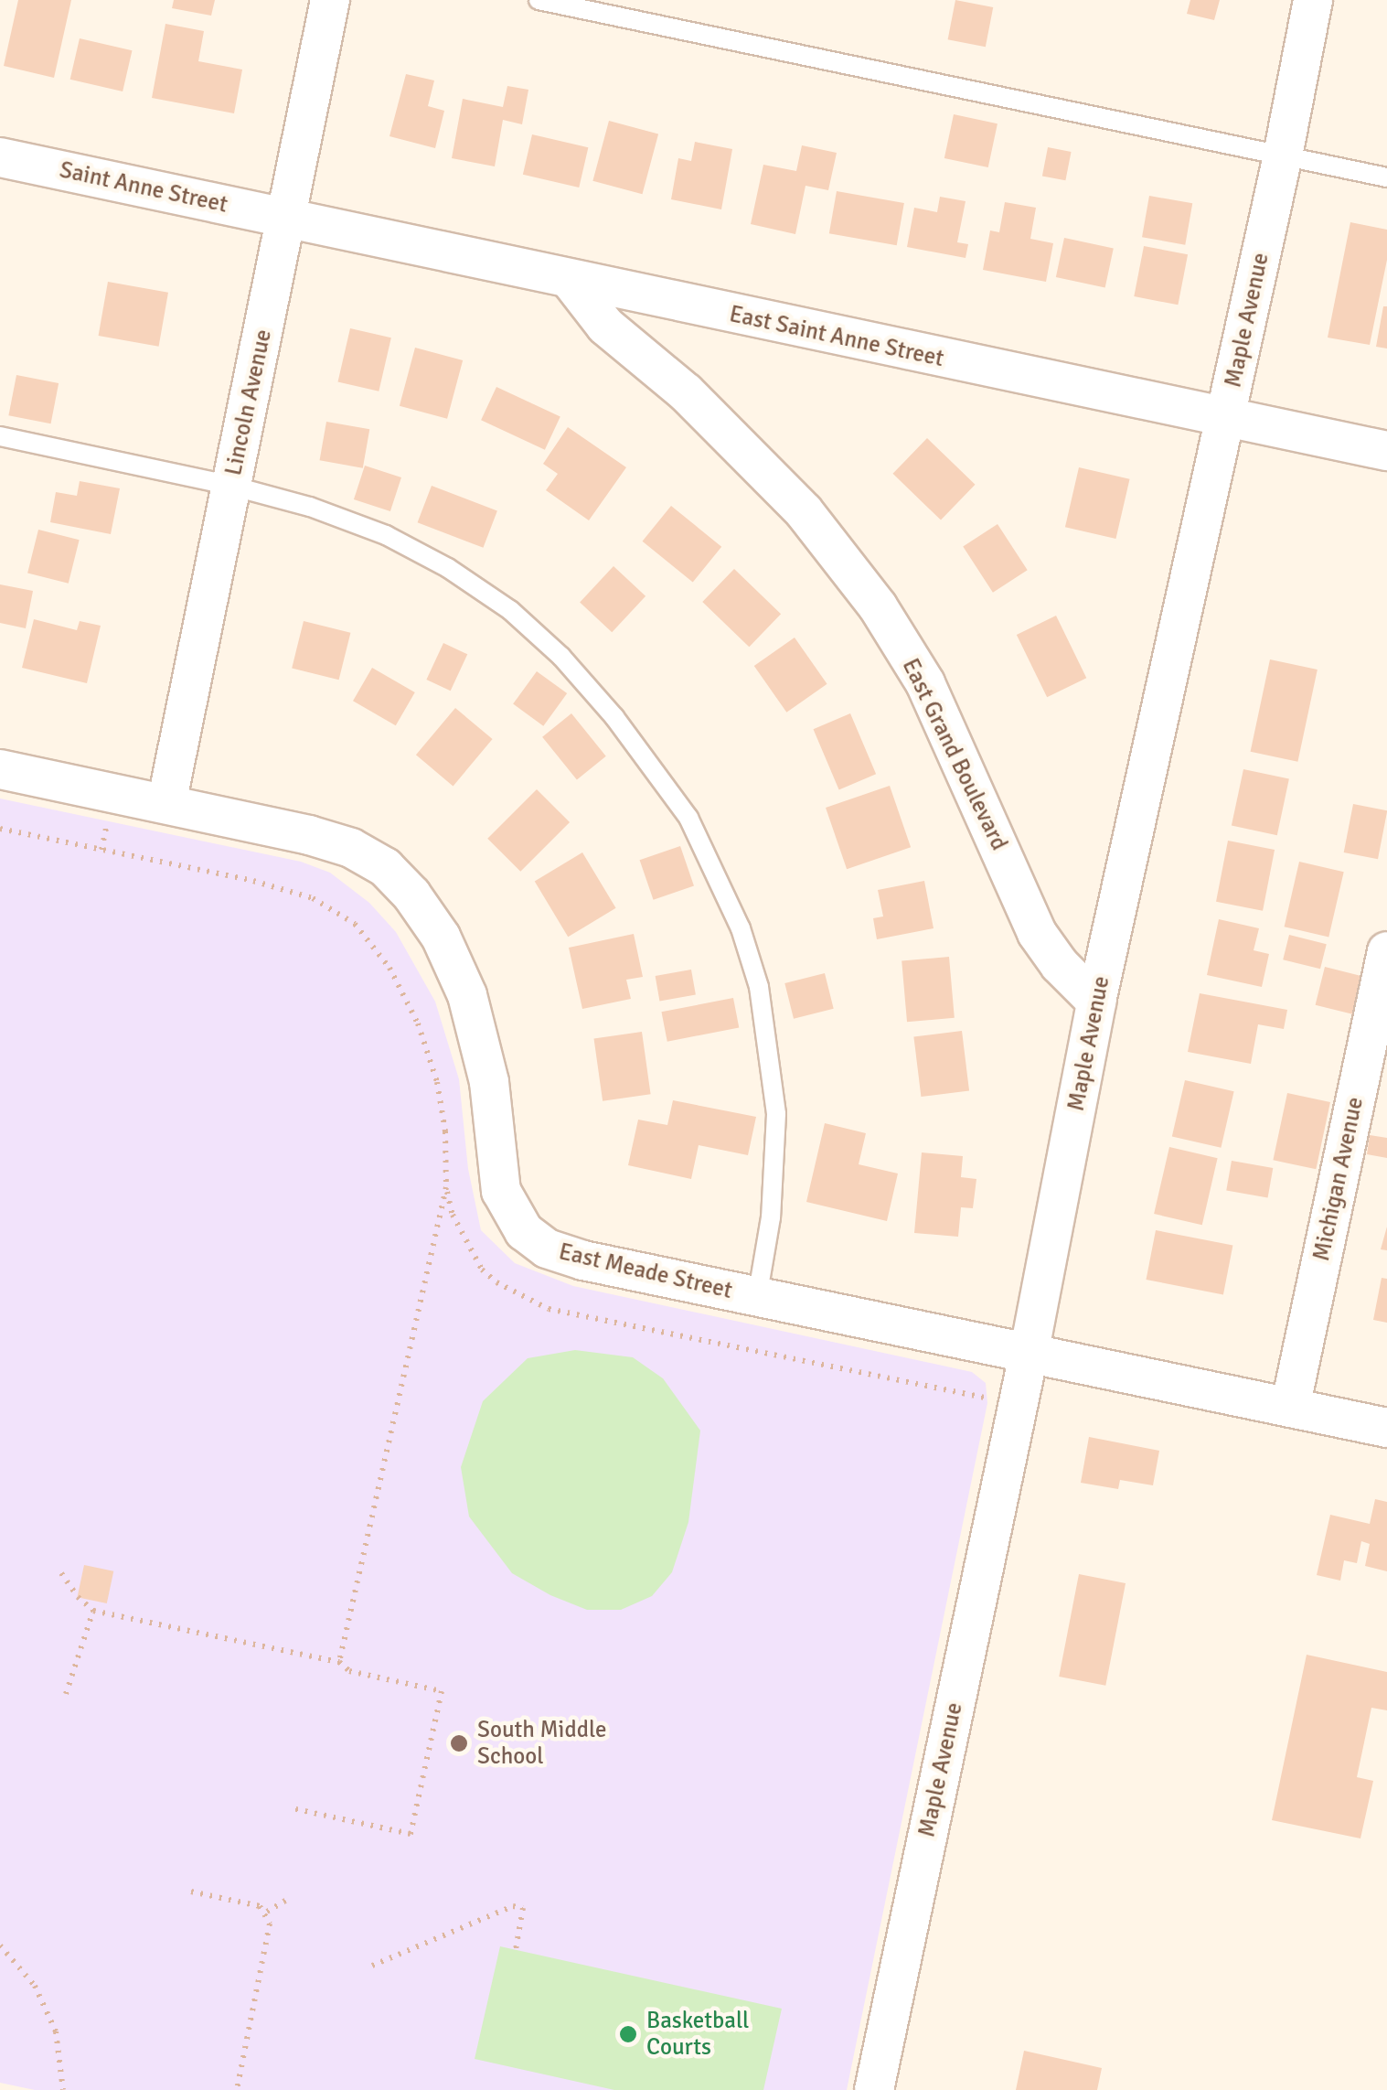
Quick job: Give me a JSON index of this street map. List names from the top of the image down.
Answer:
{
  "streets": {
    "street": [
      "Saint Anne Street",
      "Maple Avenue",
      "East Saint Anne Street",
      "Lincoln Avenue",
      "East Grand Boulevard",
      "Michigan Avenue",
      "East Meade Street"
    ]
  },
  "crossings": [
    ["Saint Anne Street", "East Saint Anne Street"],
    ["Saint Anne Street", "Lincoln Avenue"],
    ["Maple Avenue", "East Saint Anne Street"],
    ["Maple Avenue", "East Grand Boulevard"],
    ["Maple Avenue", "East Meade Street"],
    ["East Saint Anne Street", "Lincoln Avenue"],
    ["East Saint Anne Street", "East Grand Boulevard"],
    ["Lincoln Avenue", "East Meade Street"],
    ["Michigan Avenue", "East Meade Street"]
  ],
  "places": ["South Middle School", "Basketball Courts"]
}
